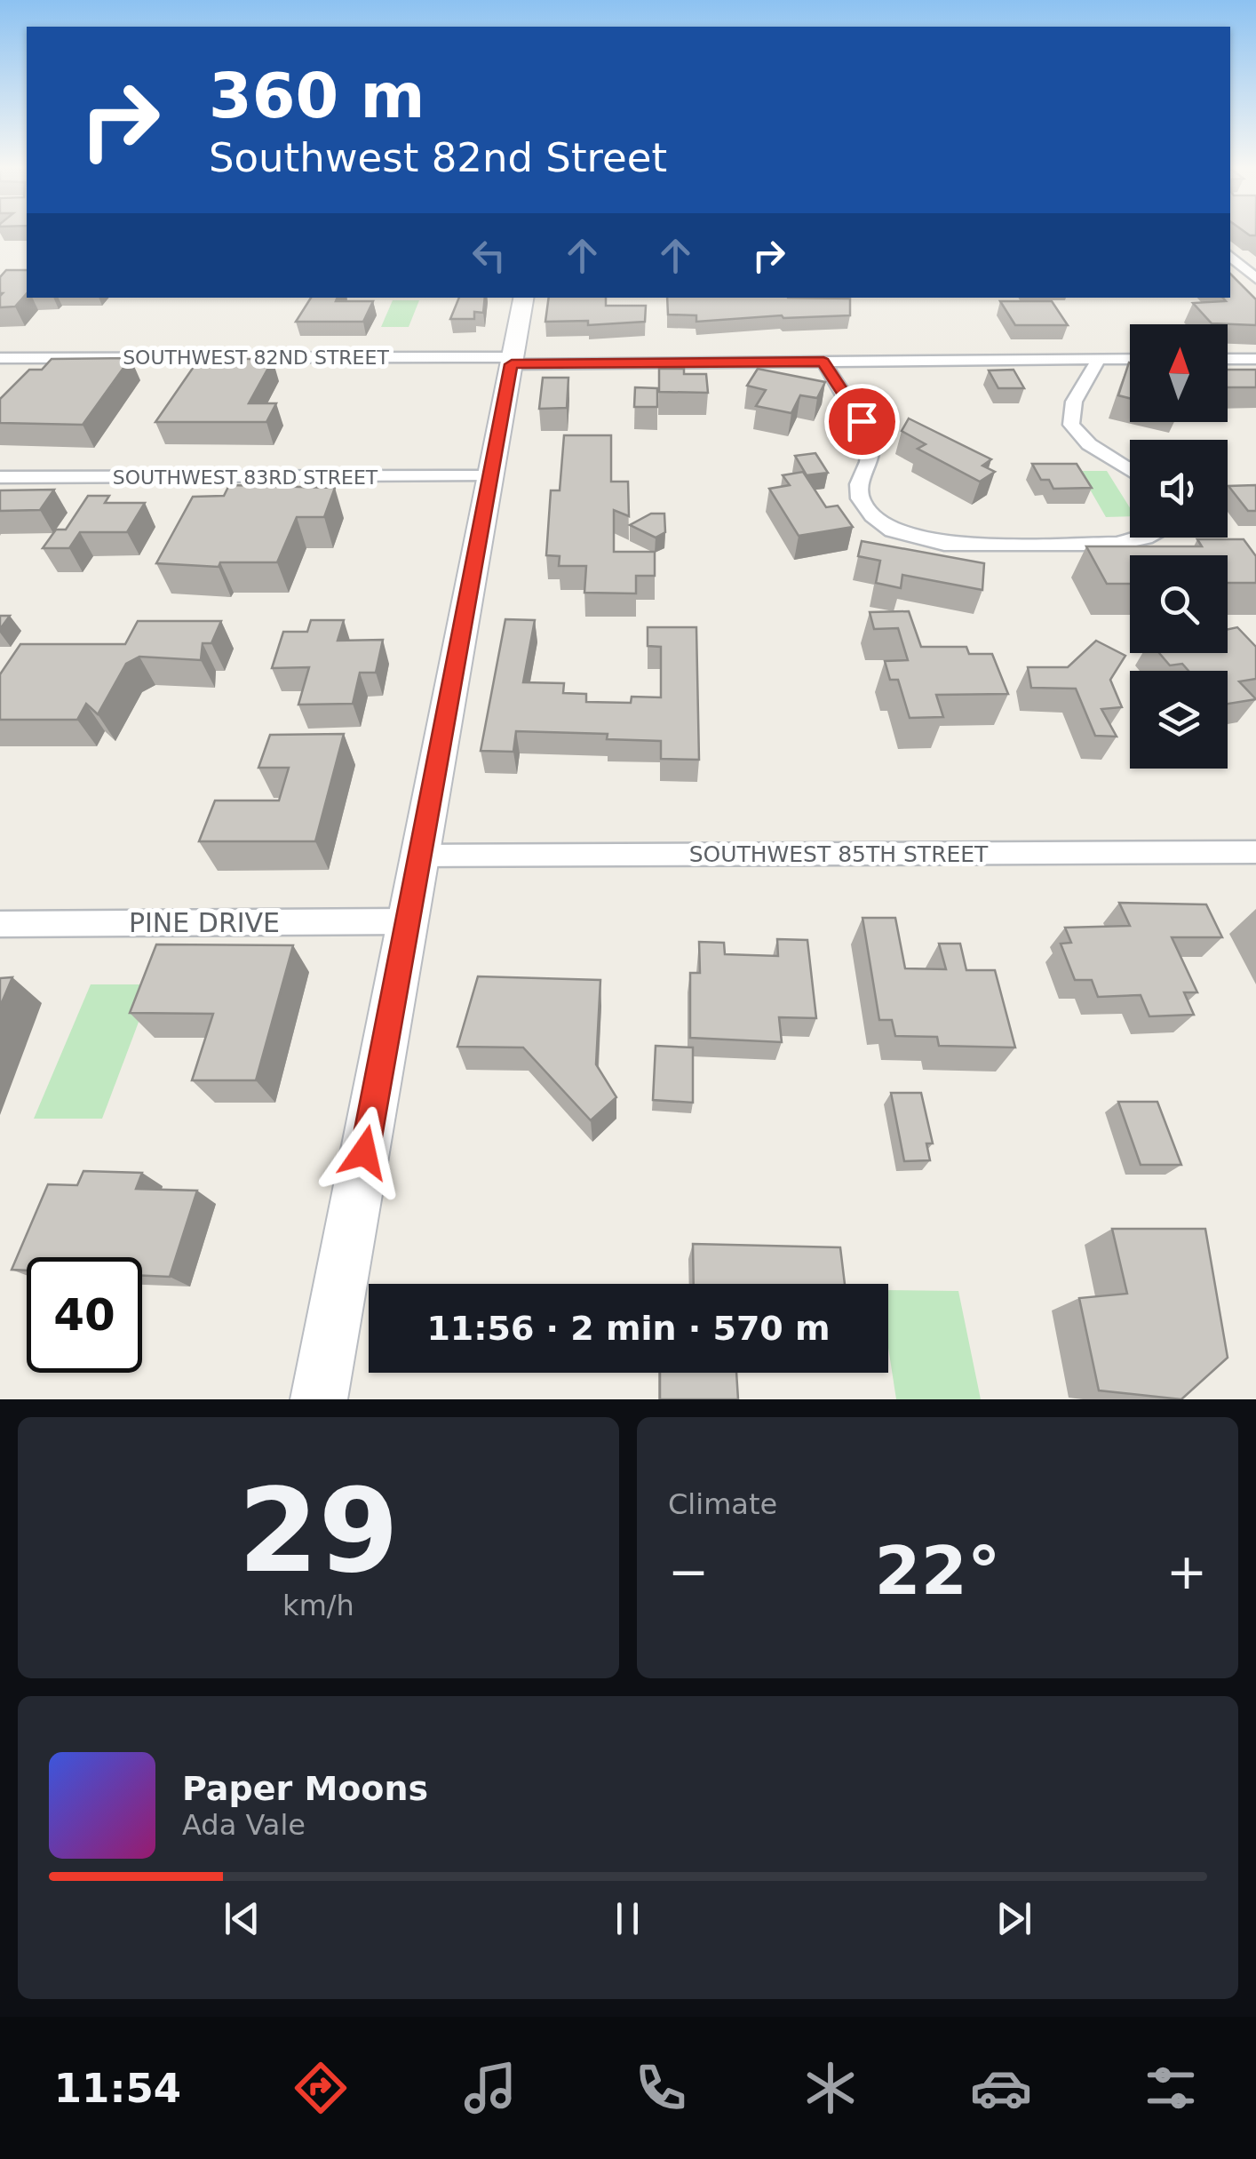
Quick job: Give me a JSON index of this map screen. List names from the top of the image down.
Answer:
{
  "streets": {
    "street": [
      "SOUTHWEST 82ND STREET",
      "SOUTHWEST 83RD STREET",
      "SOUTHWEST 85TH STREET",
      "PINE DRIVE"
    ]
  },
  "north": "top",
  "page": {
    "turn": ["360 m", "Southwest 82nd Street"],
    "limit": "40",
    "trip": "11:56 · 2 min · 570 m",
    "tile": [
      ["29", "km/h"],
      "Climate"
    ],
    "heat": ["−", "22°", "+"],
    "song": ["Paper Moons", "Ada Vale"],
    "tabs": "11:54"
  }
}
